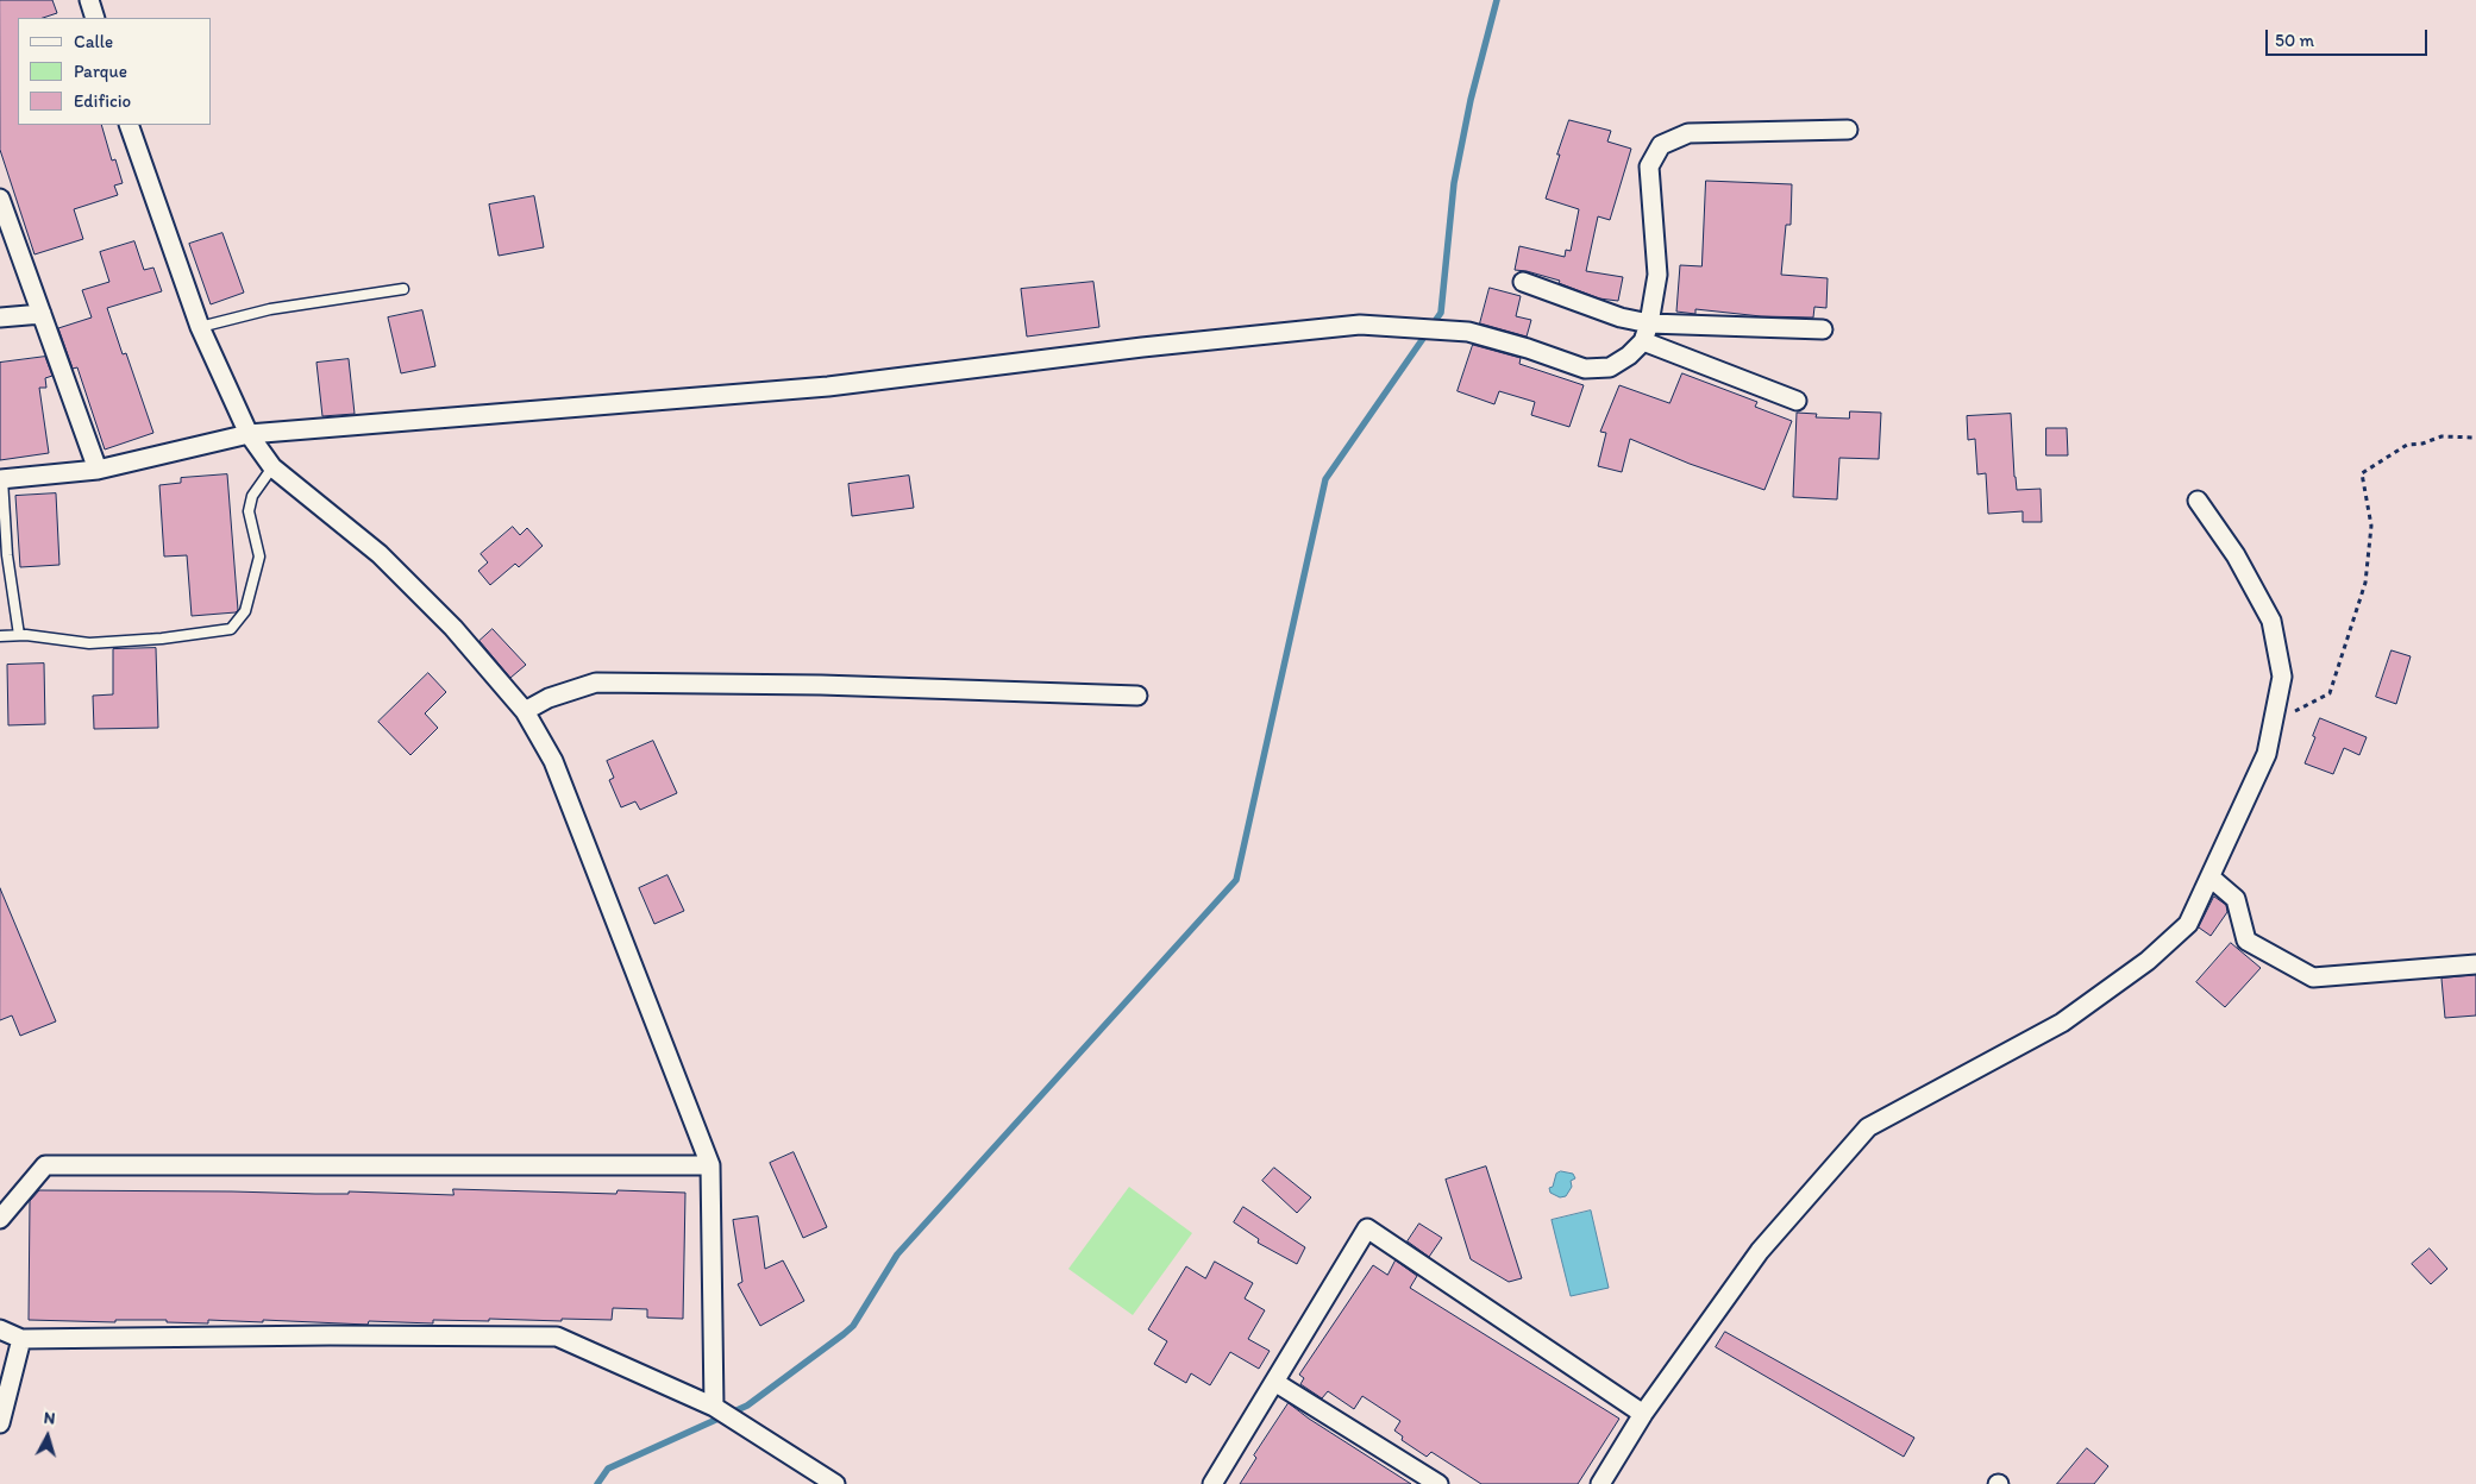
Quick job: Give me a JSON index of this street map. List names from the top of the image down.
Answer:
{
  "legend": ["Calle", "Parque", "Edificio"],
  "scale_bar": "50 m",
  "north": "top"
}
